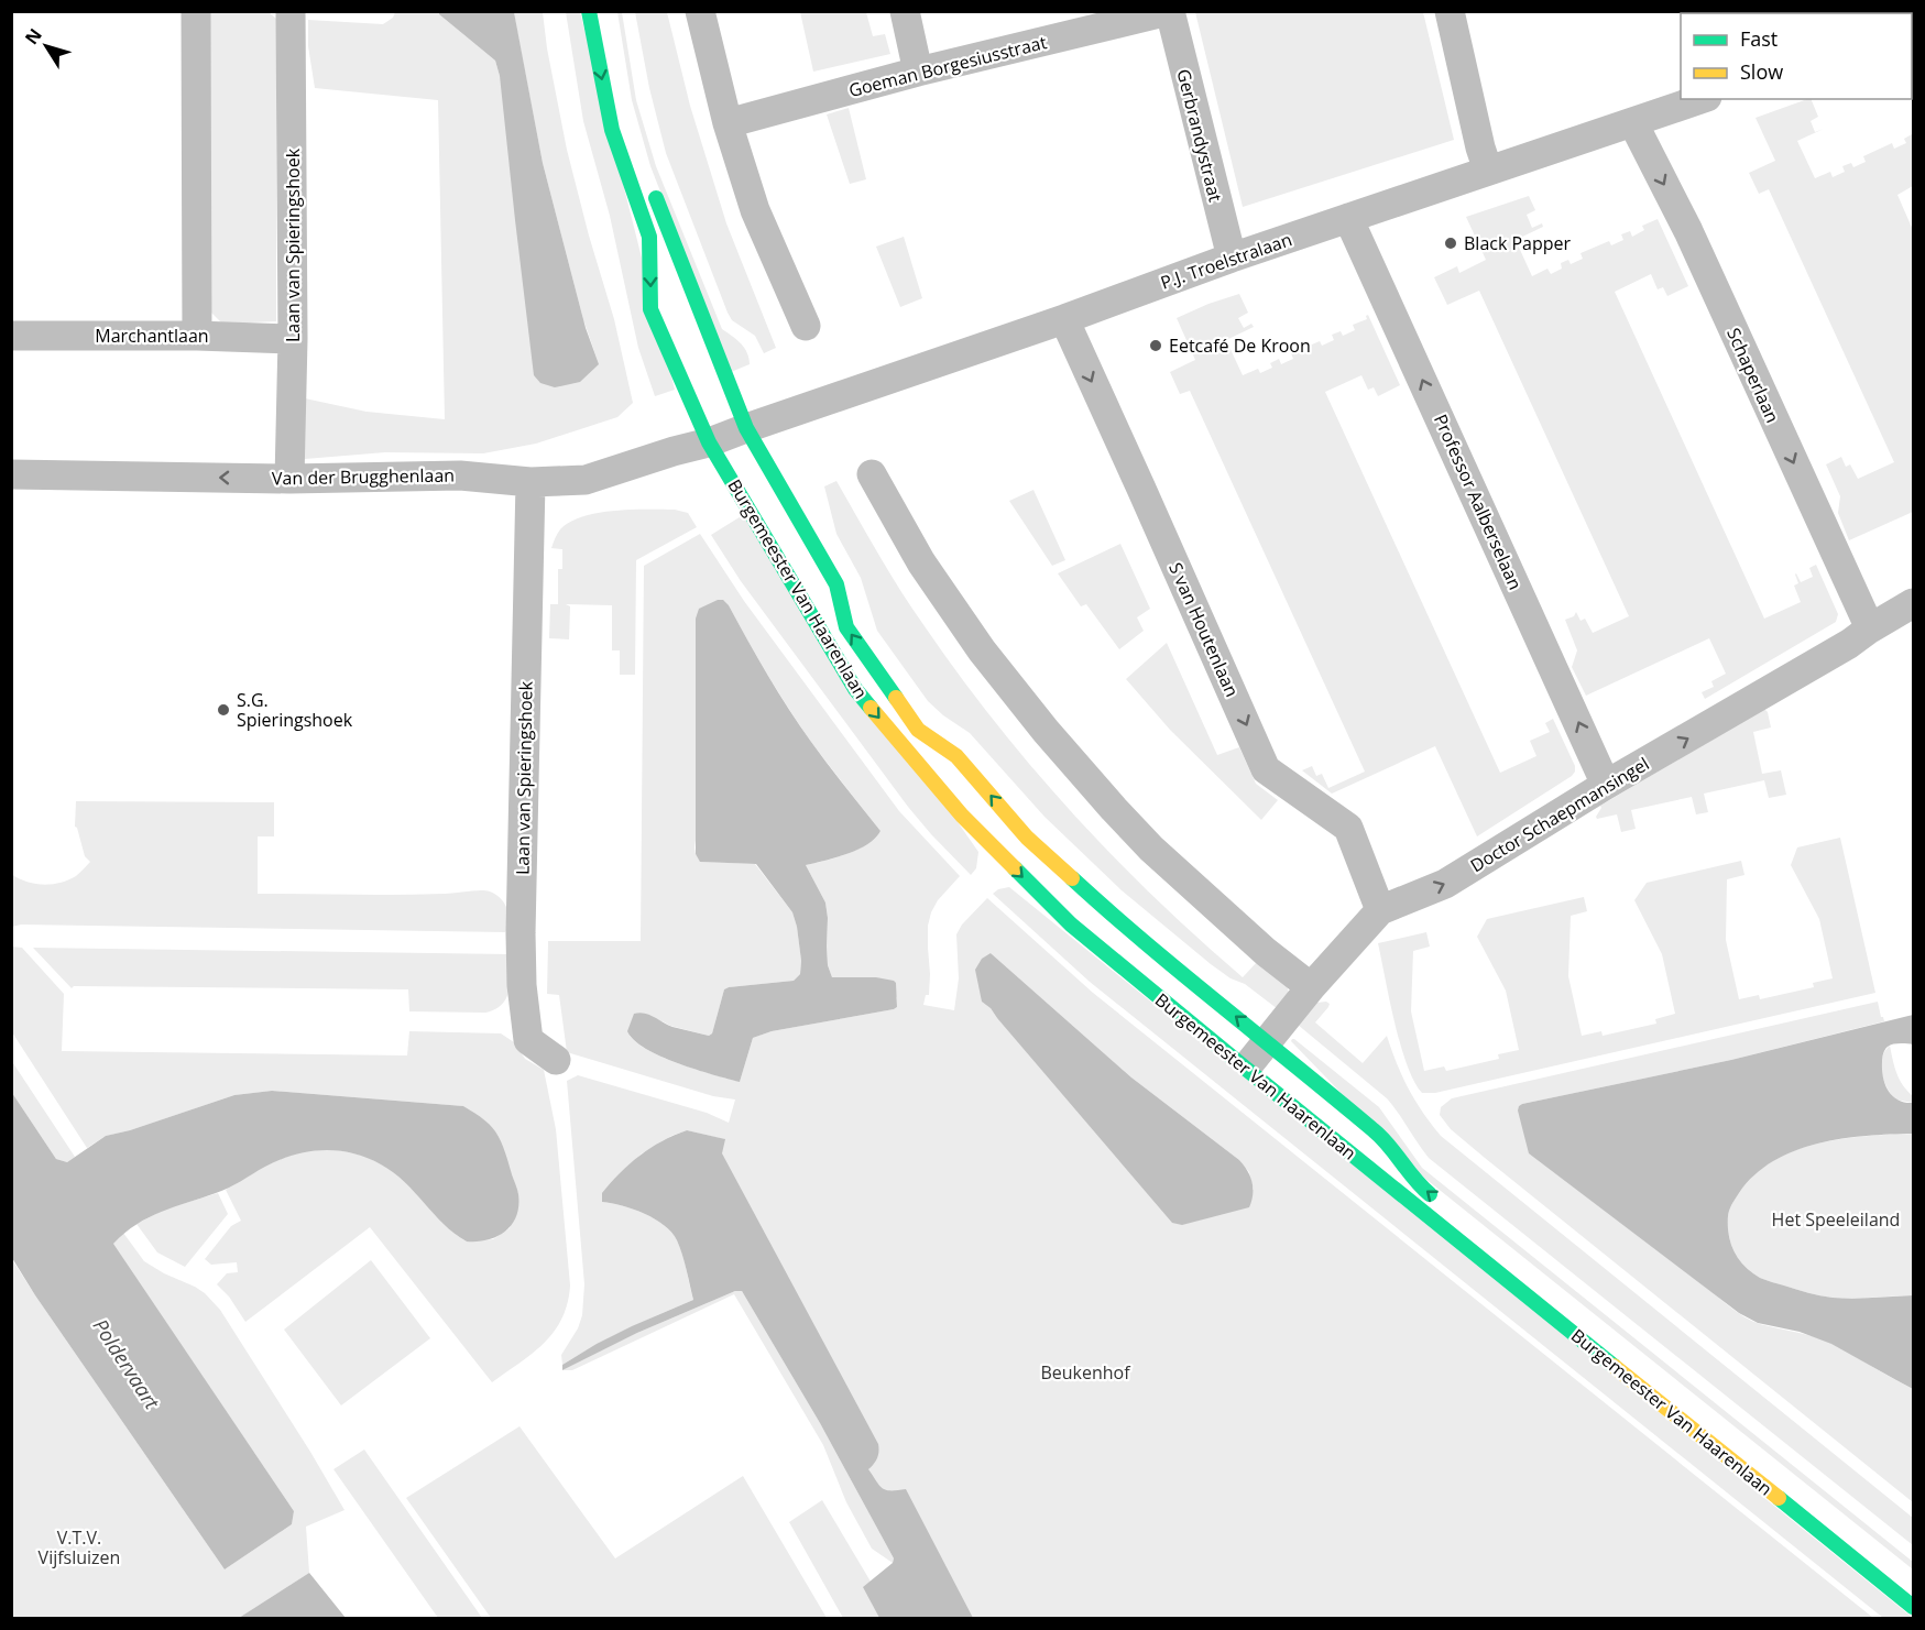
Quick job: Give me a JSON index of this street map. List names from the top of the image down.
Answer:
{
  "streets": {
    "main road": ["Burgemeester Van Haarenlaan"],
    "street": [
      "Goeman Borgesiusstraat",
      "Gerbrandystraat",
      "Laan van Spieringshoek",
      "P.J. Troelstralaan",
      "Marchantlaan",
      "Schaperlaan",
      "Van der Brugghenlaan",
      "Professor Aalberselaan",
      "S van Houtenlaan",
      "Doctor Schaepmansingel"
    ]
  },
  "crossings": [
    ["Goeman Borgesiusstraat", "Gerbrandystraat"],
    ["Gerbrandystraat", "P.J. Troelstralaan"],
    ["Laan van Spieringshoek", "Marchantlaan"],
    ["Laan van Spieringshoek", "Van der Brugghenlaan"],
    ["P.J. Troelstralaan", "Schaperlaan"],
    ["P.J. Troelstralaan", "Professor Aalberselaan"],
    ["P.J. Troelstralaan", "Burgemeester Van Haarenlaan"],
    ["P.J. Troelstralaan", "S van Houtenlaan"],
    ["Schaperlaan", "Doctor Schaepmansingel"],
    ["Van der Brugghenlaan", "Burgemeester Van Haarenlaan"],
    ["Professor Aalberselaan", "Doctor Schaepmansingel"],
    ["Burgemeester Van Haarenlaan", "Doctor Schaepmansingel"],
    ["S van Houtenlaan", "Doctor Schaepmansingel"]
  ],
  "one_way": [
    "Schaperlaan",
    "Van der Brugghenlaan",
    "Professor Aalberselaan",
    "Doctor Schaepmansingel"
  ],
  "water": ["Poldervaart"],
  "parks": ["Het Speeleiland", "Beukenhof", "V.T.V. Vijfsluizen"],
  "places": ["Black Papper", "Eetcafé De Kroon", "S.G. Spieringshoek"],
  "legend": ["Fast", "Slow"],
  "north": "top left"
}
